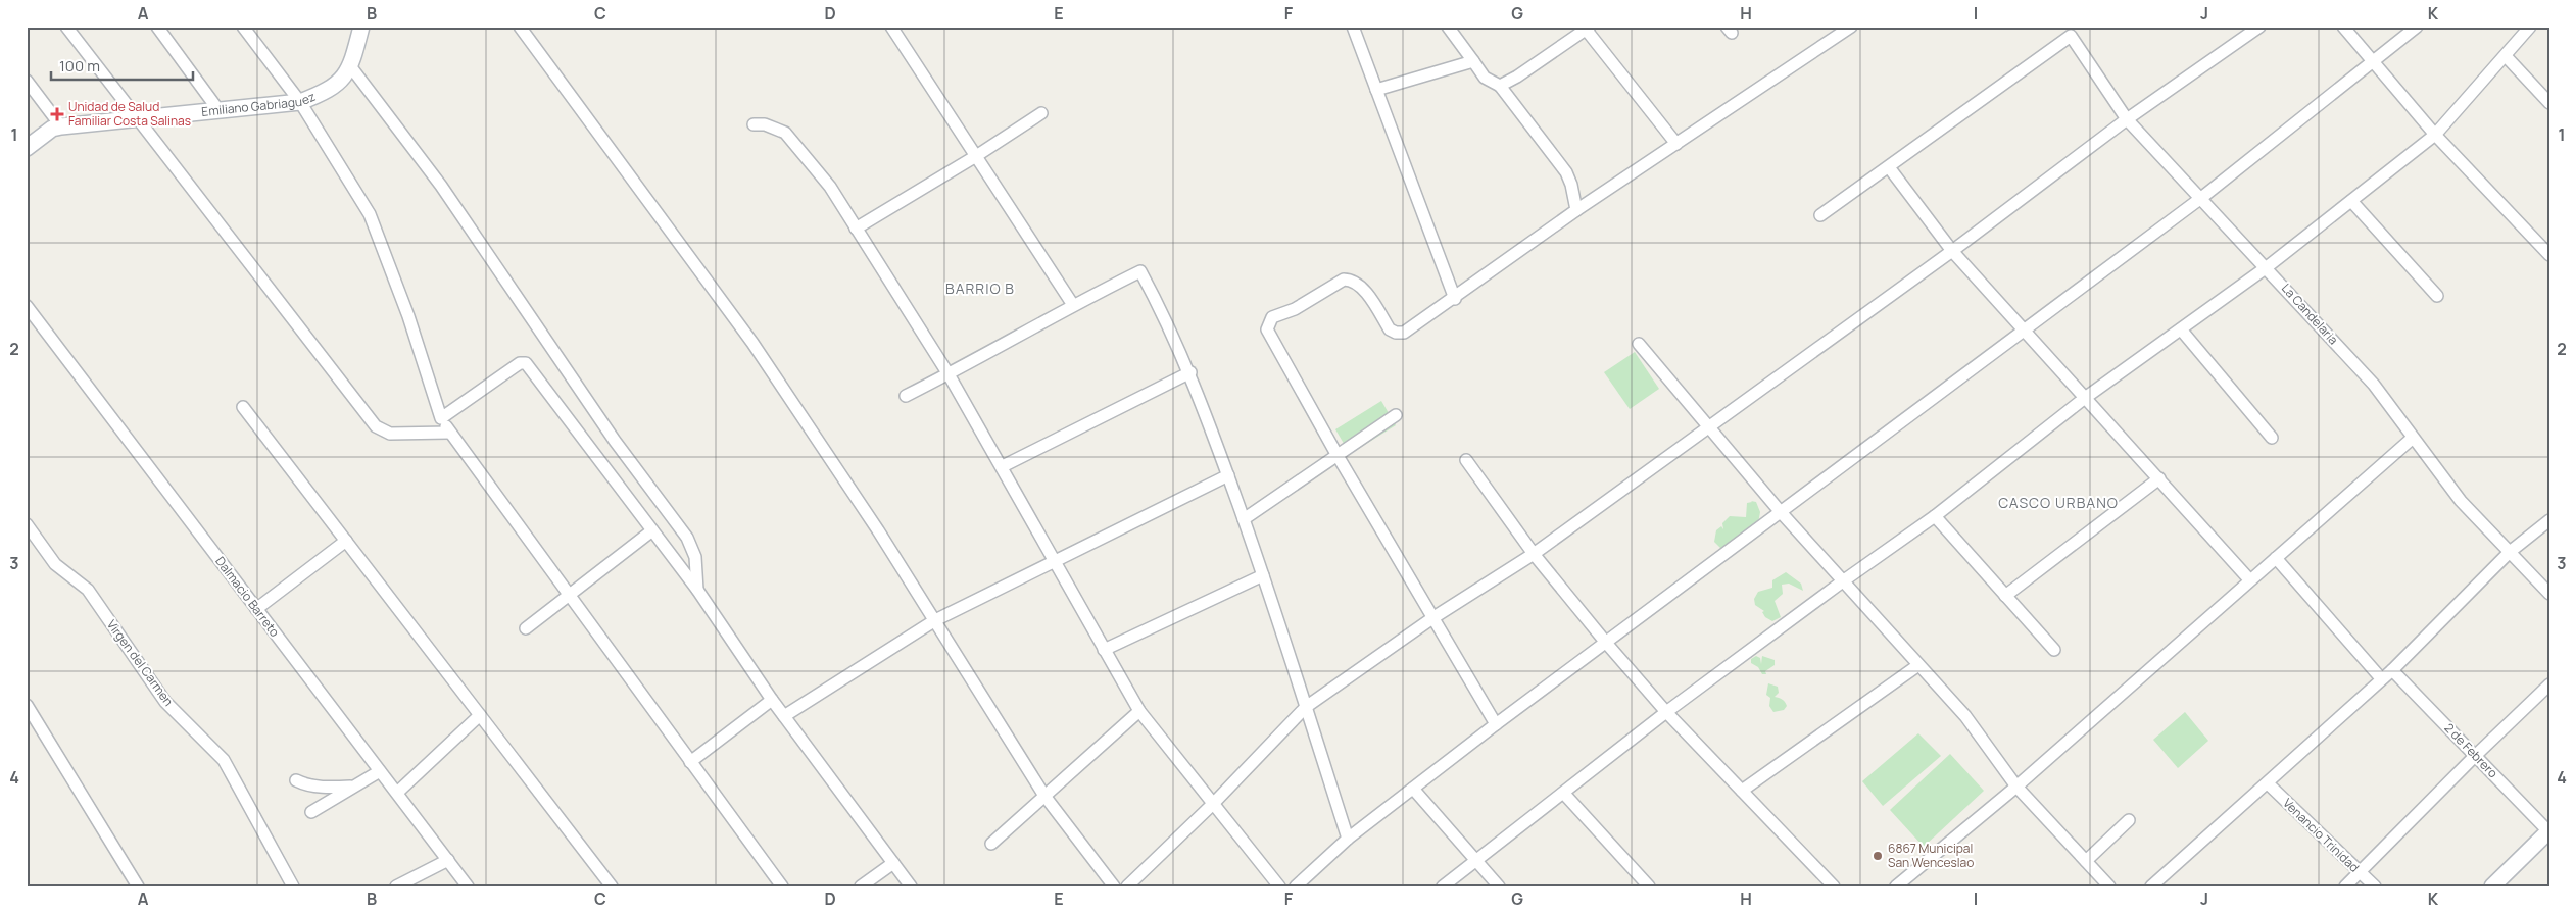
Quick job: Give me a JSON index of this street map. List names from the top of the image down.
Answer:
{
  "streets": {
    "main road": ["Emiliano Gabriaguez"],
    "street": [
      "La Candelaria",
      "Dalmacio Barreto",
      "Virgen del Carmen",
      "2 de Febrero",
      "Venancio Trinidad"
    ]
  },
  "districts": ["BARRIO B", "CASCO URBANO"],
  "places": {
    "health": ["Unidad de Salud Familiar Costa Salinas"],
    "other": ["6867 Municipal San Wenceslao"]
  },
  "scale_bar": "100 m",
  "grid": {
    "columns": [
      "A",
      "B",
      "C",
      "D",
      "E",
      "F",
      "G",
      "H",
      "I",
      "J",
      "K"
    ],
    "rows": [
      "1",
      "2",
      "3",
      "4"
    ]
  }
}
